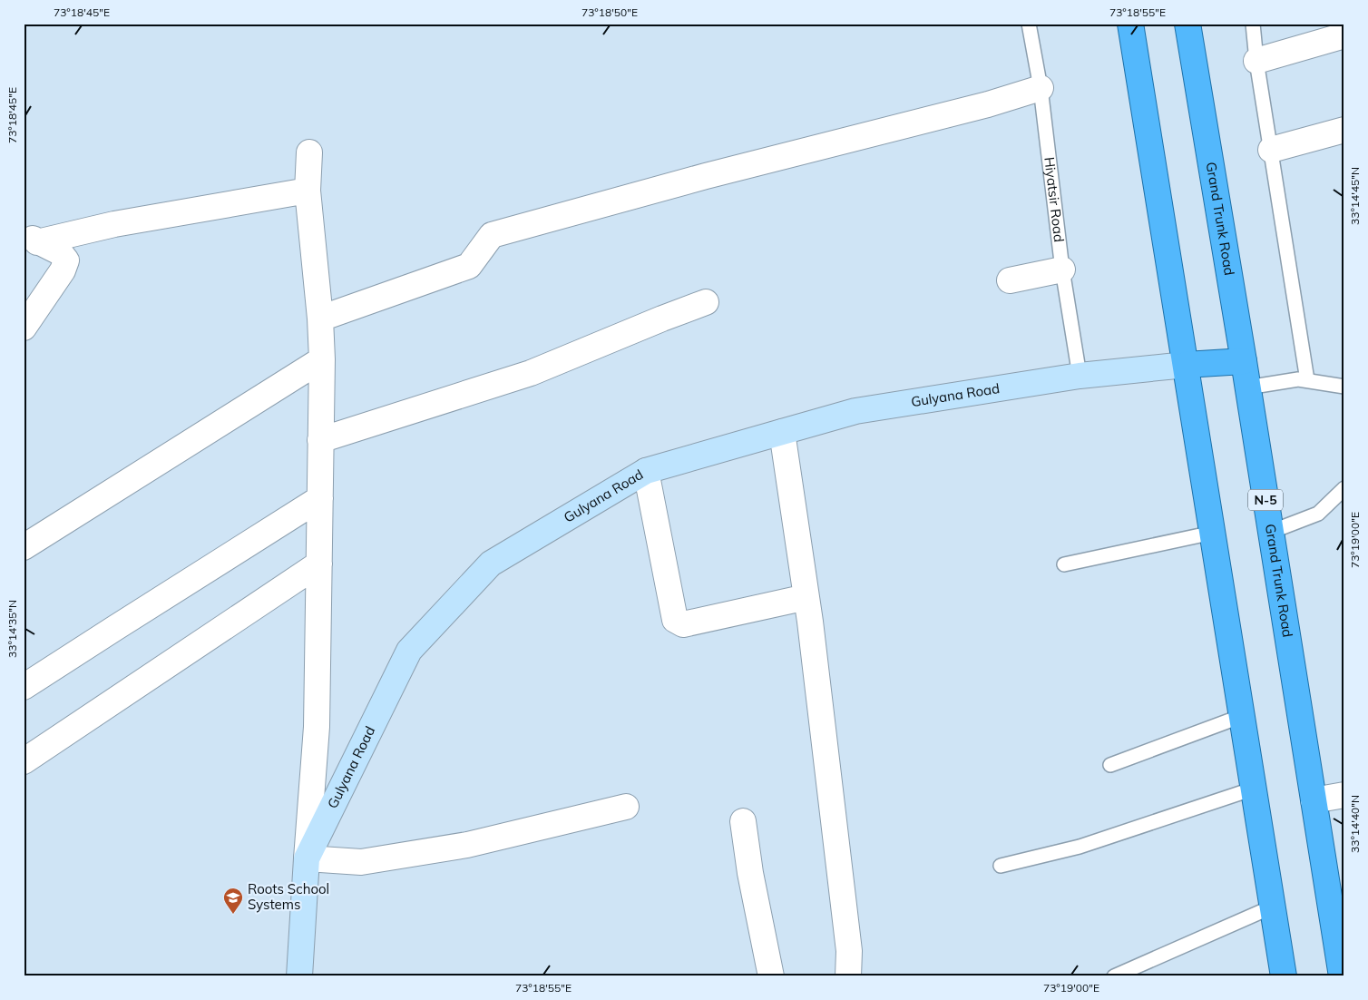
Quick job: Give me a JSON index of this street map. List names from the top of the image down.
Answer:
{
  "streets": {
    "highway": ["Grand Trunk Road", "N-5"],
    "main road": ["Gulyana Road"],
    "lane": ["Hiyatsir Road"]
  },
  "crossings": [
    ["Hiyatsir Road", "Gulyana Road"]
  ],
  "places": {
    "school or university": ["Roots School Systems"]
  },
  "coordinates": [
    "73°18'45\"E",
    "73°18'50\"E",
    "73°18'55\"E",
    "33°14'45\"N",
    "73°19'00\"E",
    "33°14'35\"N",
    "33°14'40\"N"
  ]
}
